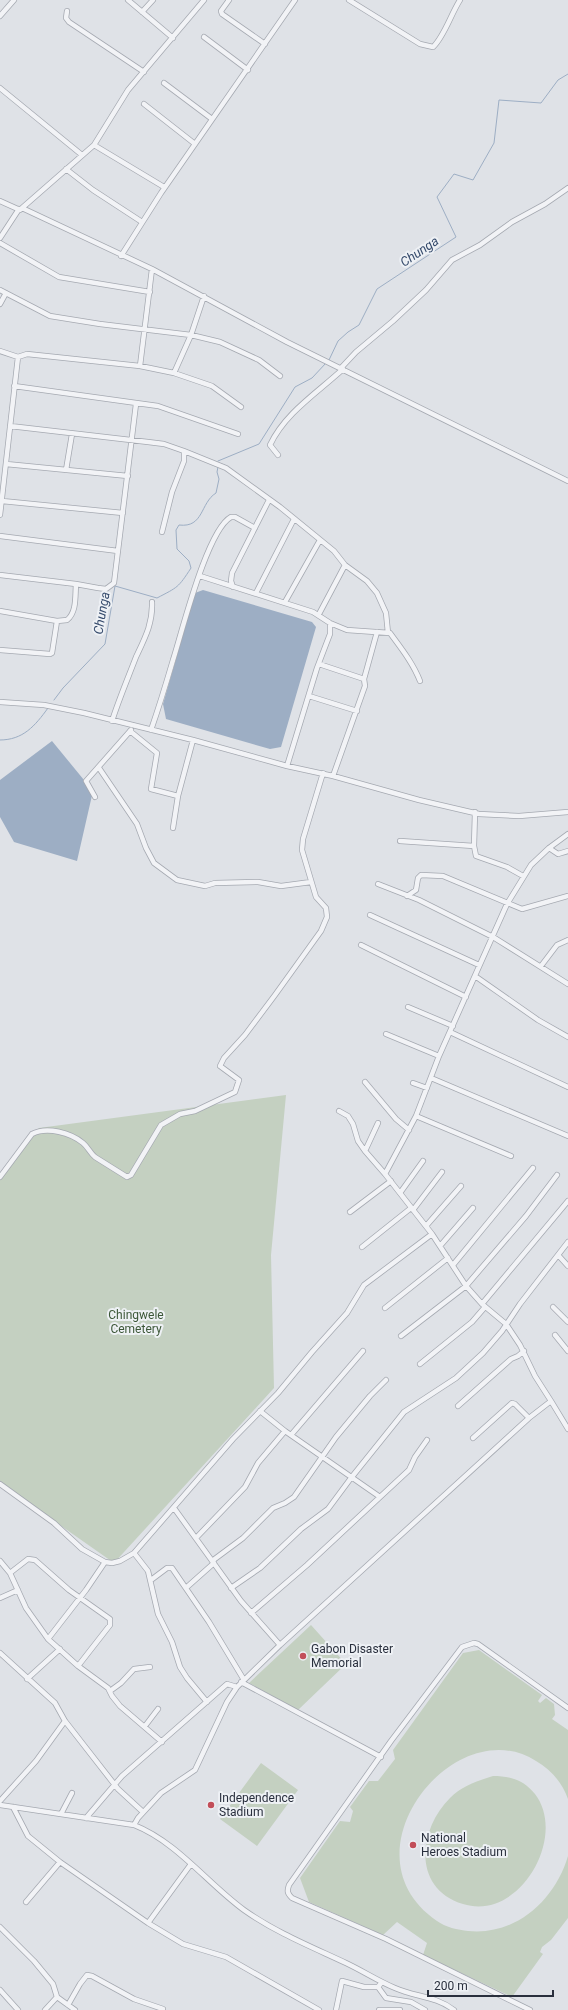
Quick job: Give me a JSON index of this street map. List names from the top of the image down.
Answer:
{
  "water": ["Chunga"],
  "parks": ["Chingwele Cemetery"],
  "places": ["Gabon Disaster Memorial", "Independence Stadium", "National Heroes Stadium"],
  "scale_bar": "200 m"
}
